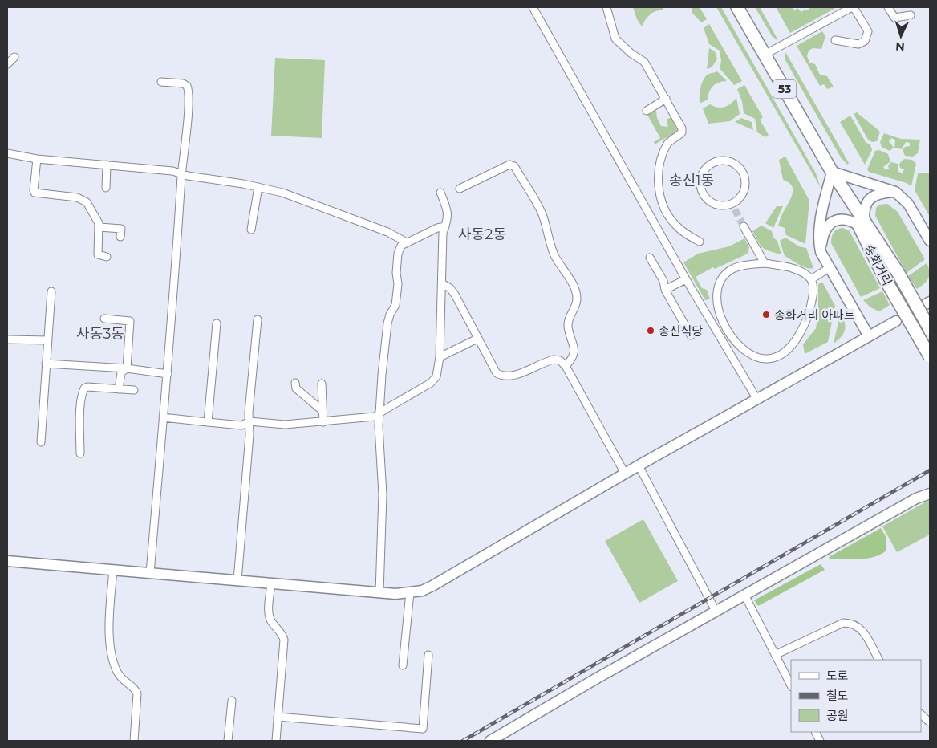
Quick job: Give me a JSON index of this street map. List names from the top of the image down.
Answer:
{
  "streets": {
    "main road": ["53", "송화거리"]
  },
  "districts": ["송신1동", "사동2동", "사동3동"],
  "places": ["송화거리 아파트", "송신식당"],
  "legend": ["도로", "철도", "공원"],
  "north": "bottom"
}
